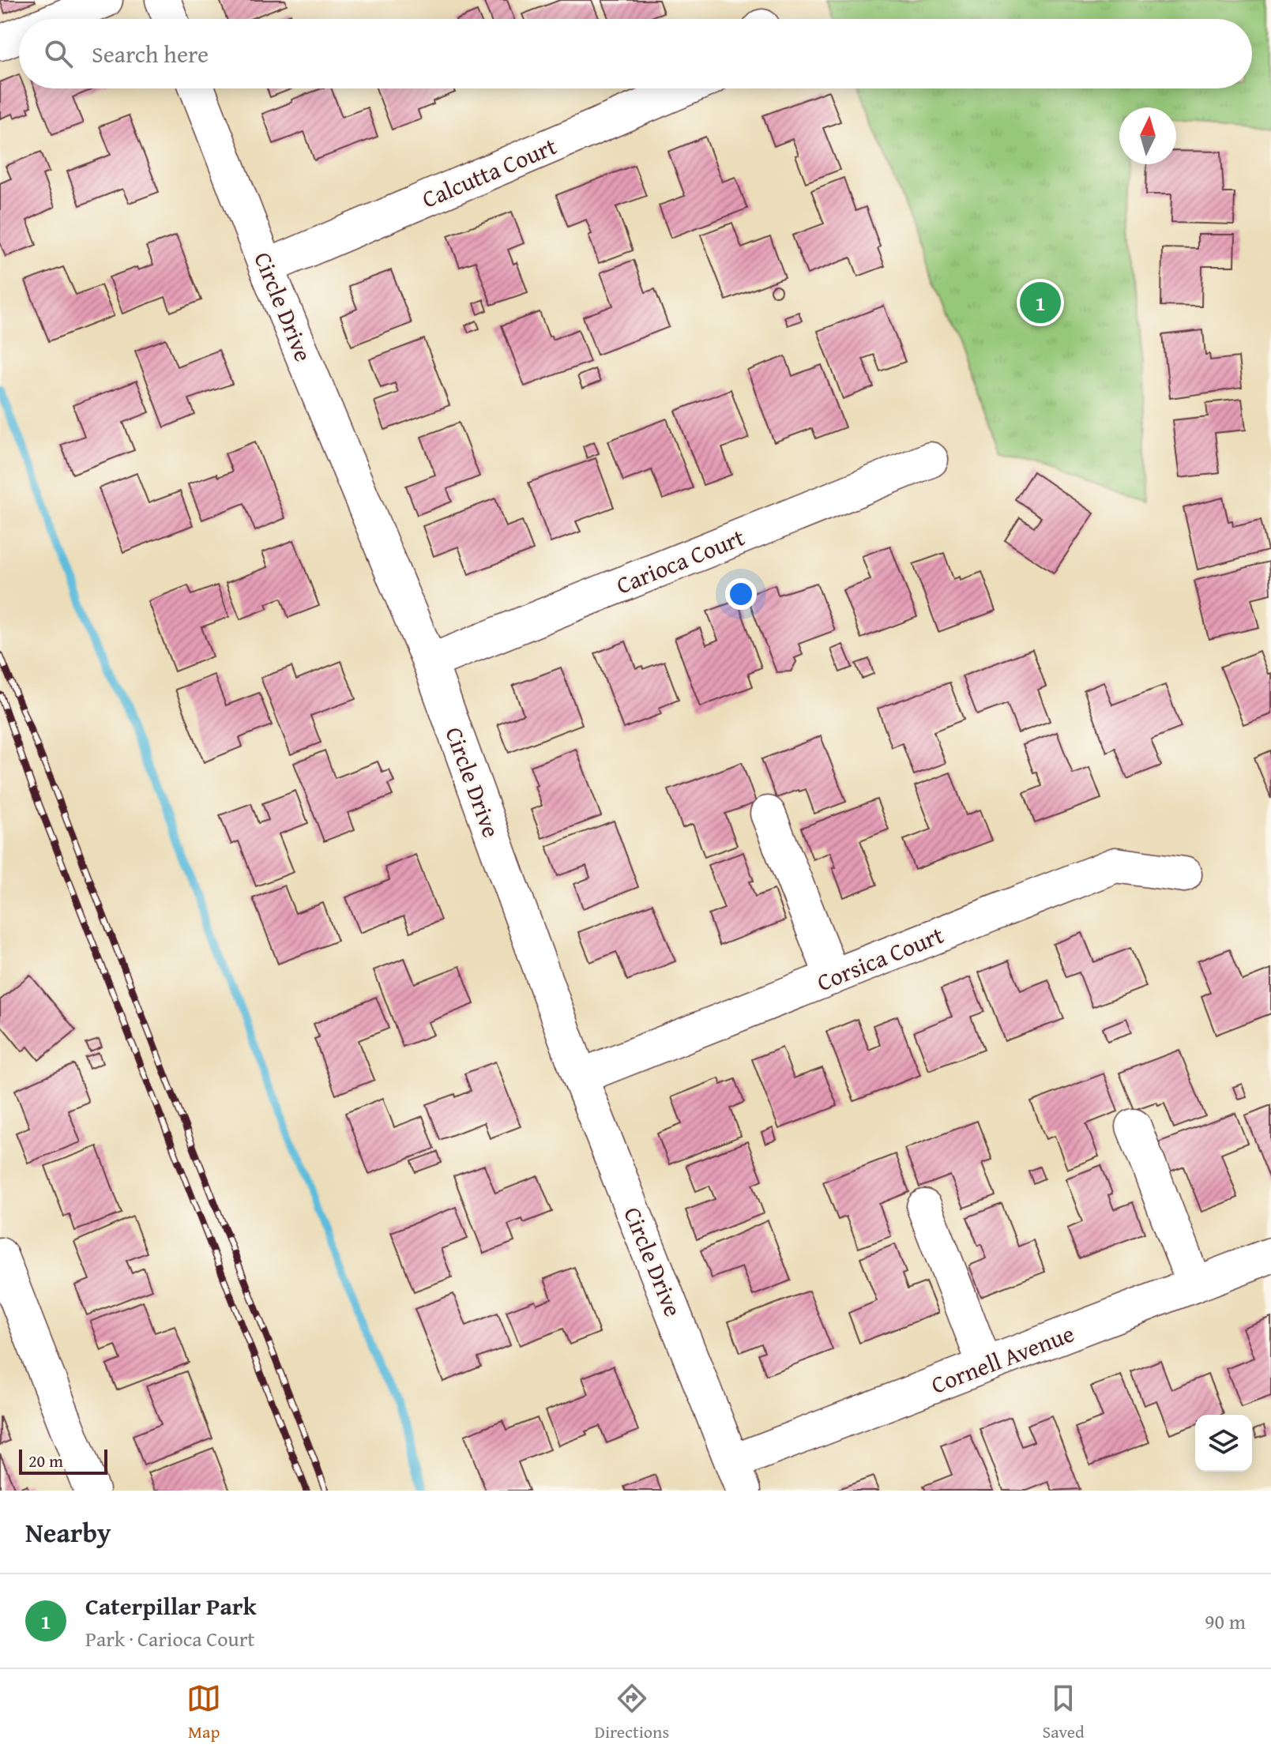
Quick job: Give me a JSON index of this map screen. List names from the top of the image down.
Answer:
{
  "streets": {
    "street": [
      "Calcutta Court",
      "Circle Drive",
      "Carioca Court",
      "Corsica Court",
      "Cornell Avenue"
    ]
  },
  "crossings": [
    ["Calcutta Court", "Circle Drive"],
    ["Circle Drive", "Carioca Court"],
    ["Circle Drive", "Corsica Court"],
    ["Circle Drive", "Cornell Avenue"]
  ],
  "scale_bar": "20 m",
  "north": "top",
  "page": {
    "search": "Search here",
    "pins": "1",
    "scale": "20 m",
    "heading": "Nearby",
    "list": [
      {
        "mark": "1",
        "name": "Caterpillar Park",
        "note": "Park · Carioca Court",
        "value": "90 m"
      }
    ],
    "nav": ["Map", "Directions", "Saved"]
  }
}
